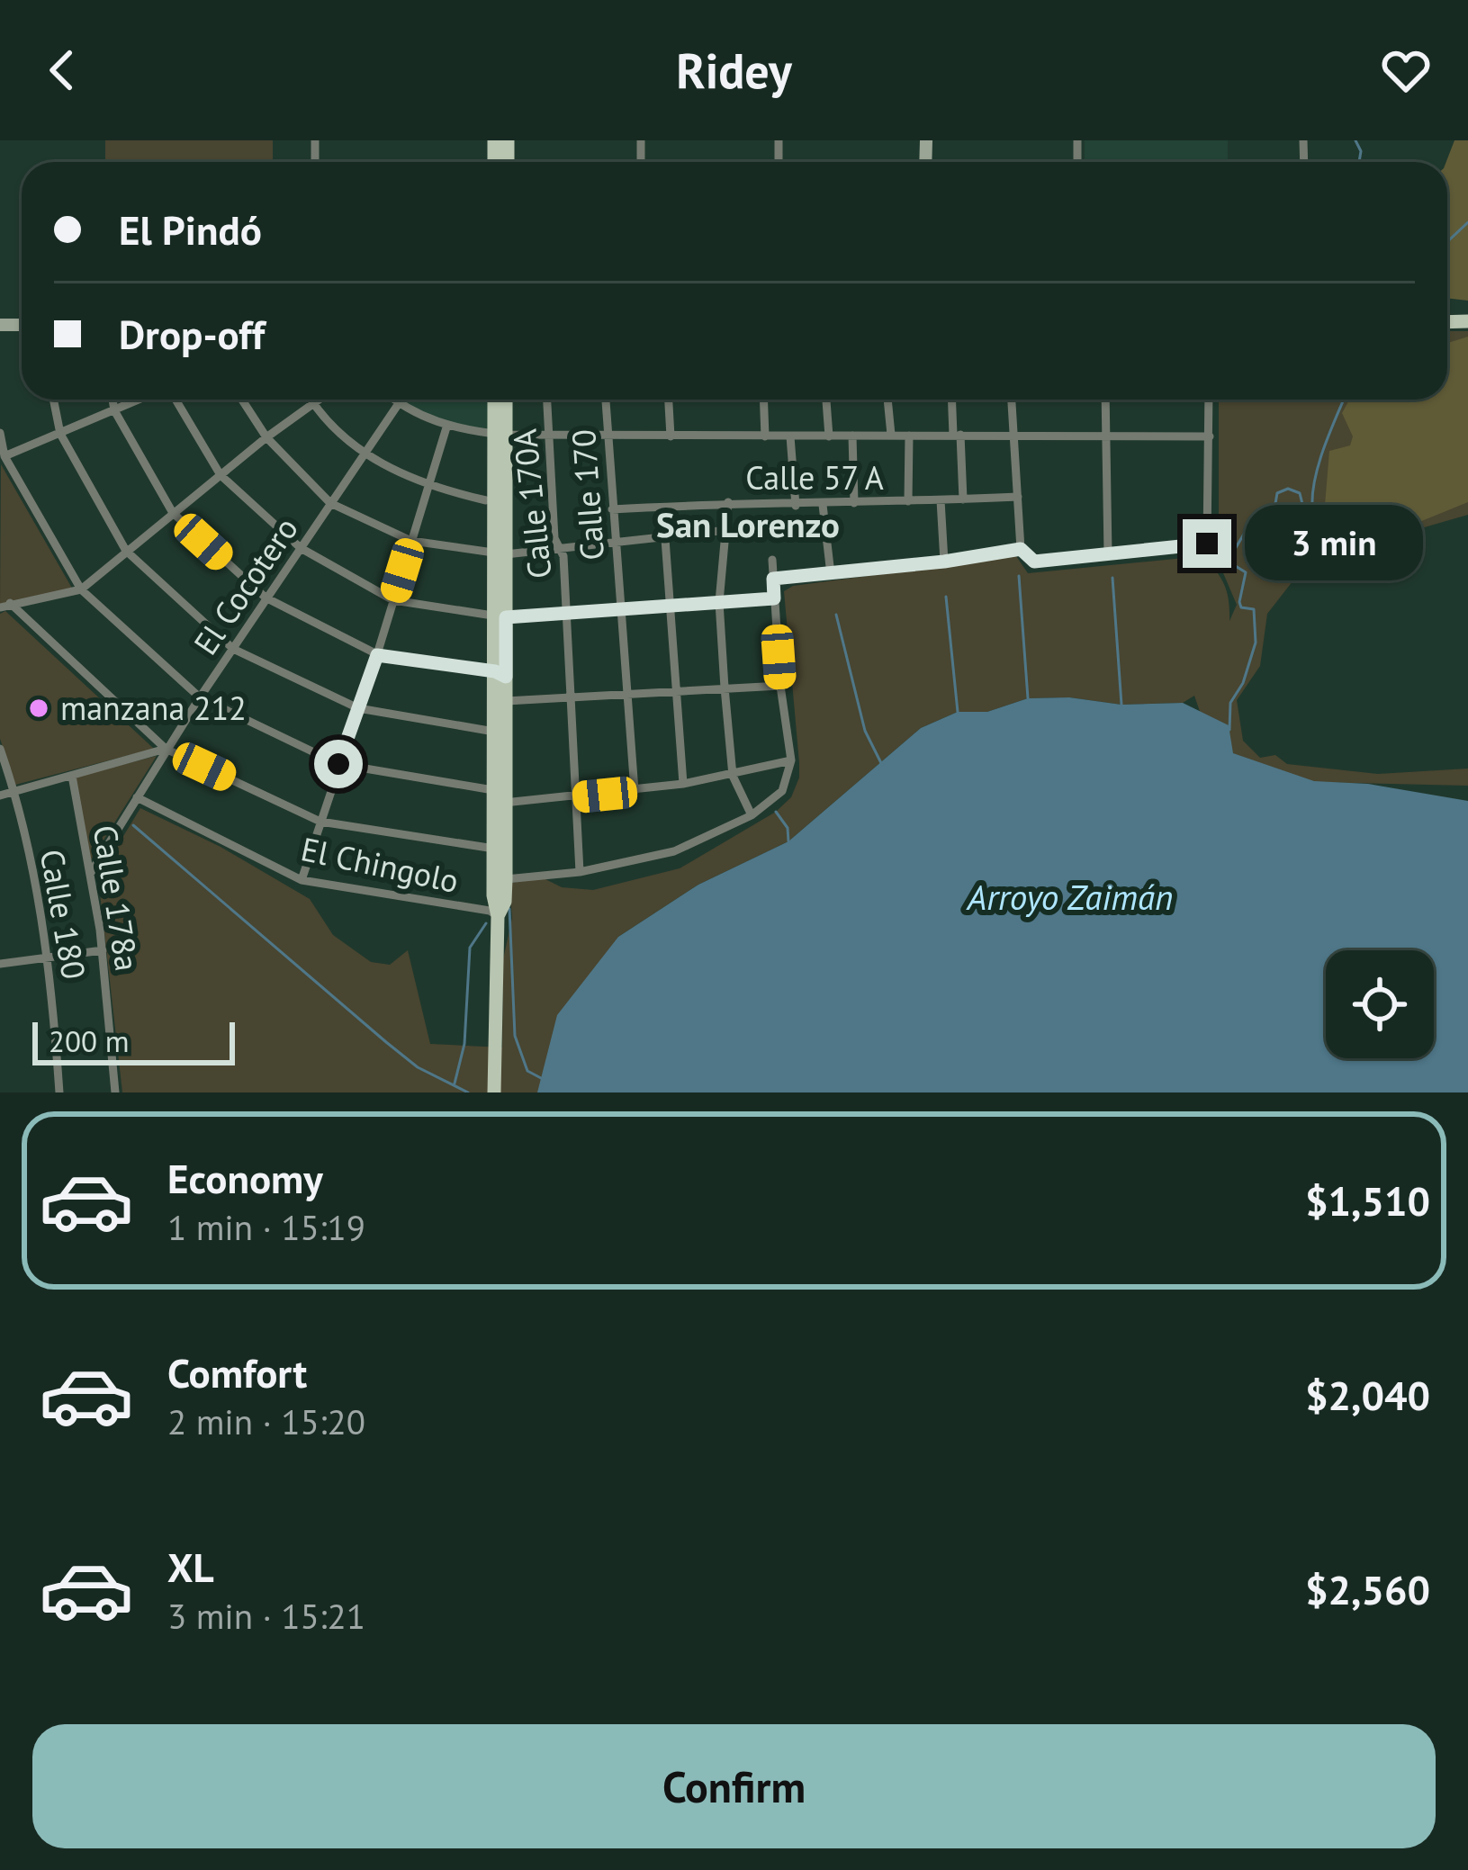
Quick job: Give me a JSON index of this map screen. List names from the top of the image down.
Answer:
{
  "streets": {
    "street": [
      "Calle 57 A",
      "Calle 170",
      "Calle 170A",
      "El Cocotero",
      "El Chingolo",
      "Calle 178a",
      "Calle 180"
    ]
  },
  "crossings": [
    ["Calle 57 A", "Calle 170"],
    ["El Cocotero", "El Chingolo"],
    ["El Cocotero", "Calle 178a"]
  ],
  "districts": ["San Lorenzo"],
  "water": ["Arroyo Zaimán"],
  "places": ["manzana 212"],
  "scale_bar": "200 m",
  "page": {
    "header": "Ridey",
    "banner": ["El Pindó", "Drop-off"],
    "bubble": "3 min",
    "scale": "200 m",
    "list": [
      {
        "name": "Economy",
        "note": "1 min · 15:19",
        "value": "$1,510"
      },
      {
        "name": "Comfort",
        "note": "2 min · 15:20",
        "value": "$2,040"
      },
      {
        "name": "XL",
        "note": "3 min · 15:21",
        "value": "$2,560"
      }
    ],
    "buttons": "Confirm"
  }
}
